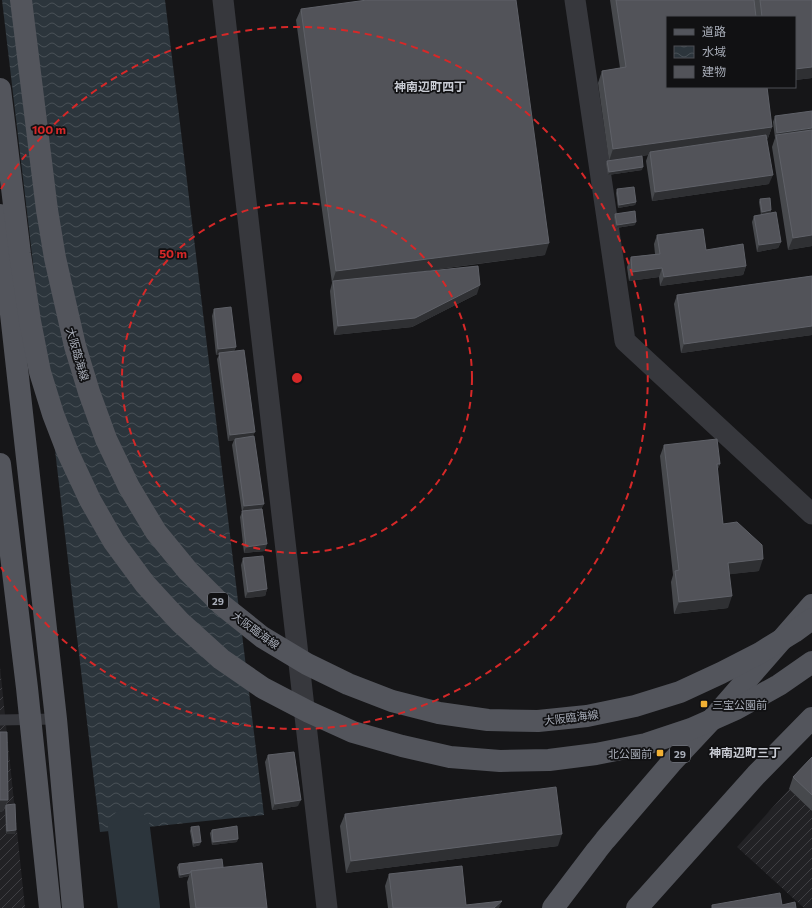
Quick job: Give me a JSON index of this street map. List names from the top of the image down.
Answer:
{
  "streets": {
    "main road": ["大阪臨海線", "29"]
  },
  "districts": ["神南辺町四丁", "神南辺町三丁"],
  "places": {
    "transit": ["三宝公園前", "北公園前"]
  },
  "legend": ["道路", "水域", "建物"],
  "rings": ["100 m", "50 m"]
}
